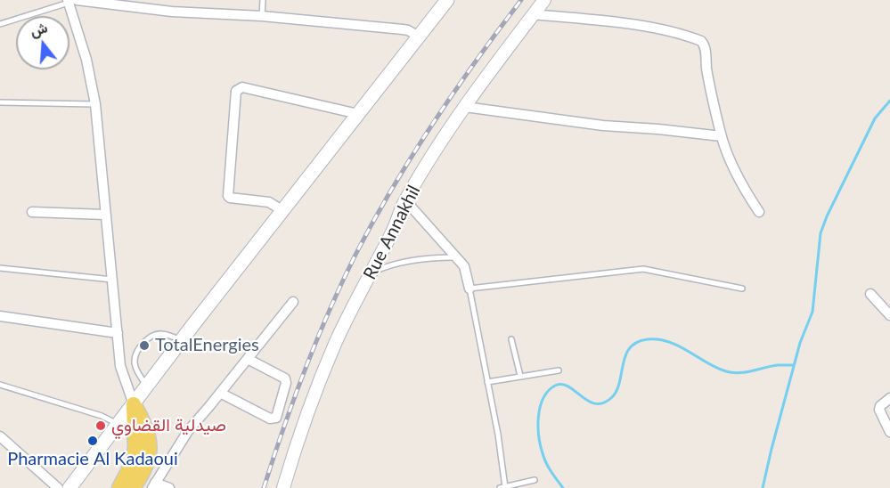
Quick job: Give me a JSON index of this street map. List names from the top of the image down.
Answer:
{
  "streets": {
    "street": ["Rue Annakhil"]
  },
  "places": ["TotalEnergies", "صيدلية القضاوي", "Pharmacie Al Kadaoui"],
  "north": "top"
}
